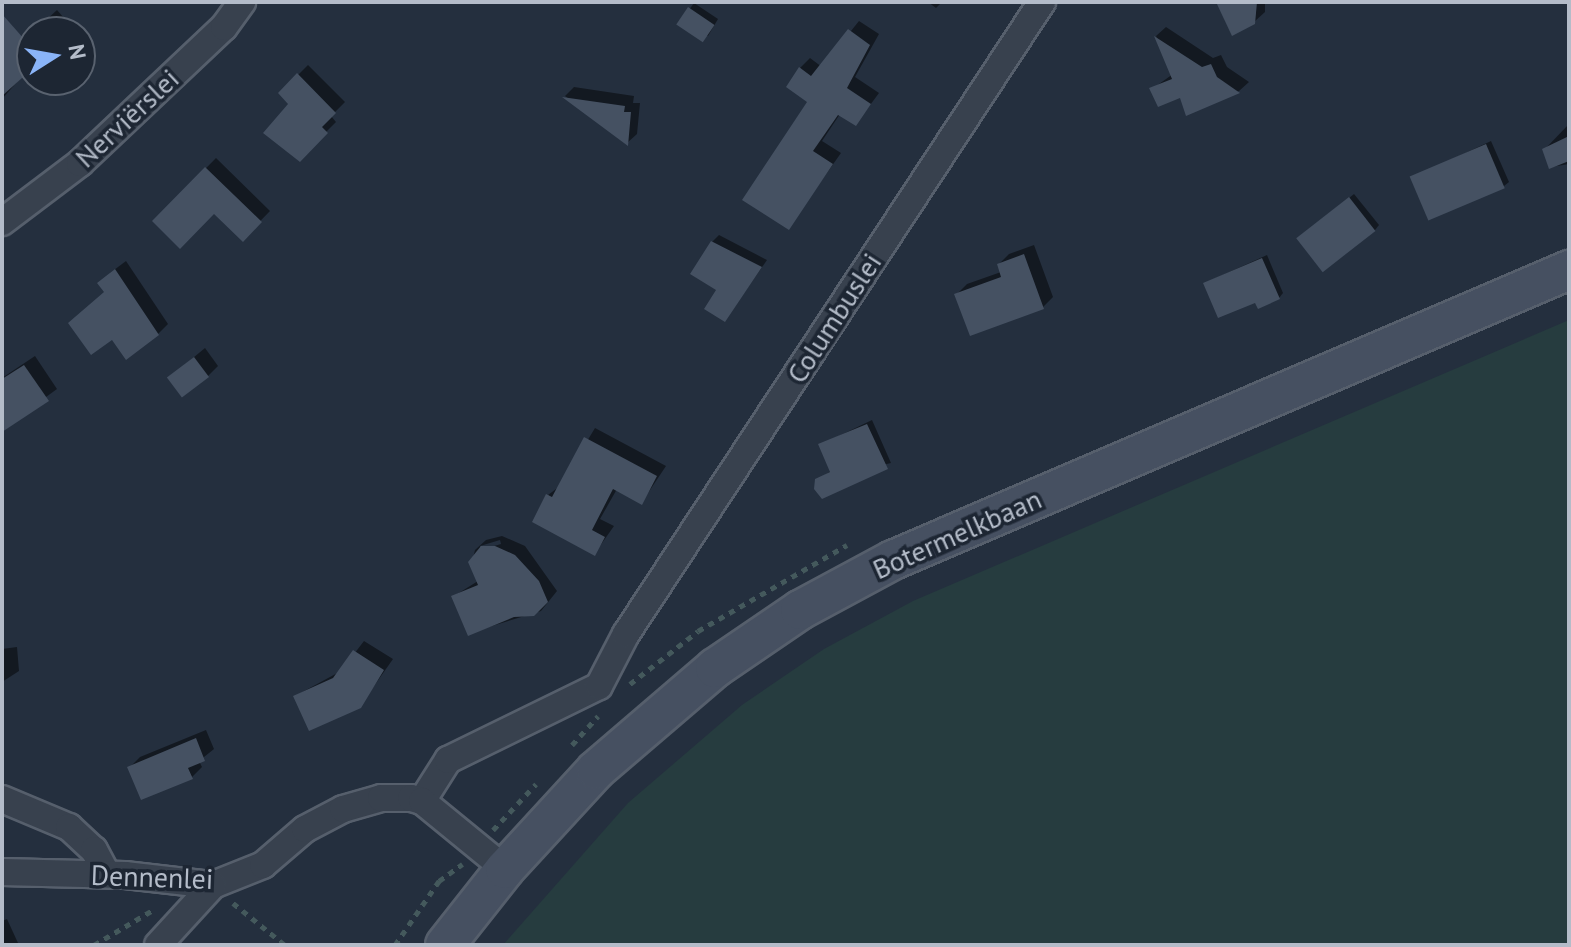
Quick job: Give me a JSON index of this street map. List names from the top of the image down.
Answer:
{
  "streets": {
    "main road": ["Botermelkbaan"],
    "street": ["Nerviërslei", "Columbuslei", "Dennenlei"]
  },
  "crossings": [
    ["Columbuslei", "Dennenlei"]
  ],
  "north": "right"
}
